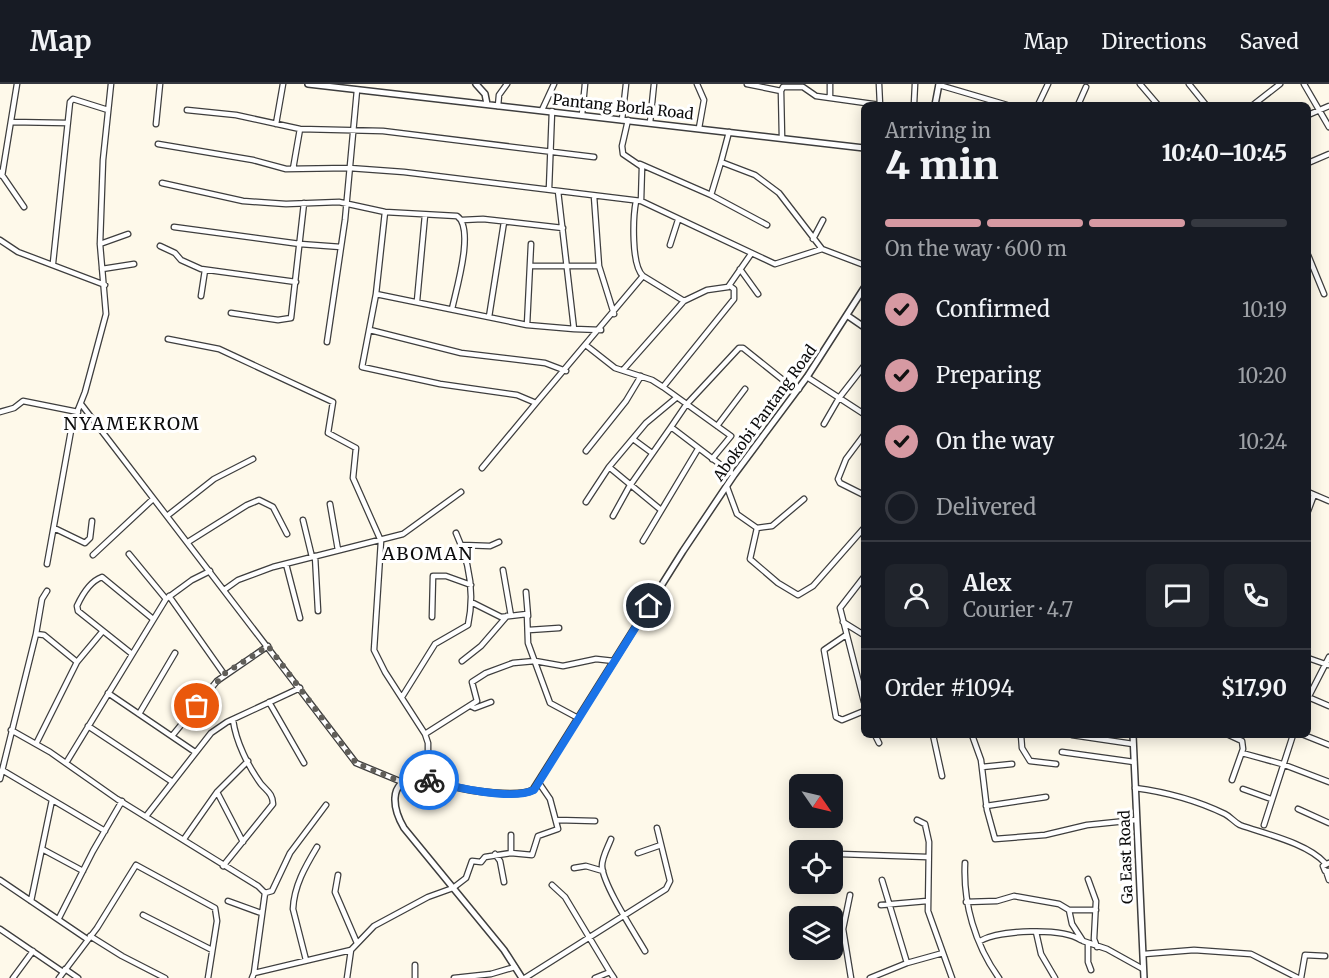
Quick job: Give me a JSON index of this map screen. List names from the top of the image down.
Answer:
{
  "streets": {
    "street": ["Pantang Borla Road", "Abokobi Pantang Road", "Ga East Road"]
  },
  "districts": ["NYAMEKROM", "ABOMAN"],
  "north": "bottom right",
  "page": {
    "header": "Map",
    "nav": ["Map", "Directions", "Saved"],
    "heading": ["4 min", "Arriving in", "10:40–10:45"],
    "panel": [
      "Alex",
      "Courier · 4.7",
      "Order #1094",
      "$17.90"
    ],
    "bar": "On the way · 600 m",
    "list": [
      ["Confirmed", "10:19"],
      ["Preparing", "10:20"],
      ["On the way", "10:24"],
      "Delivered"
    ]
  }
}
